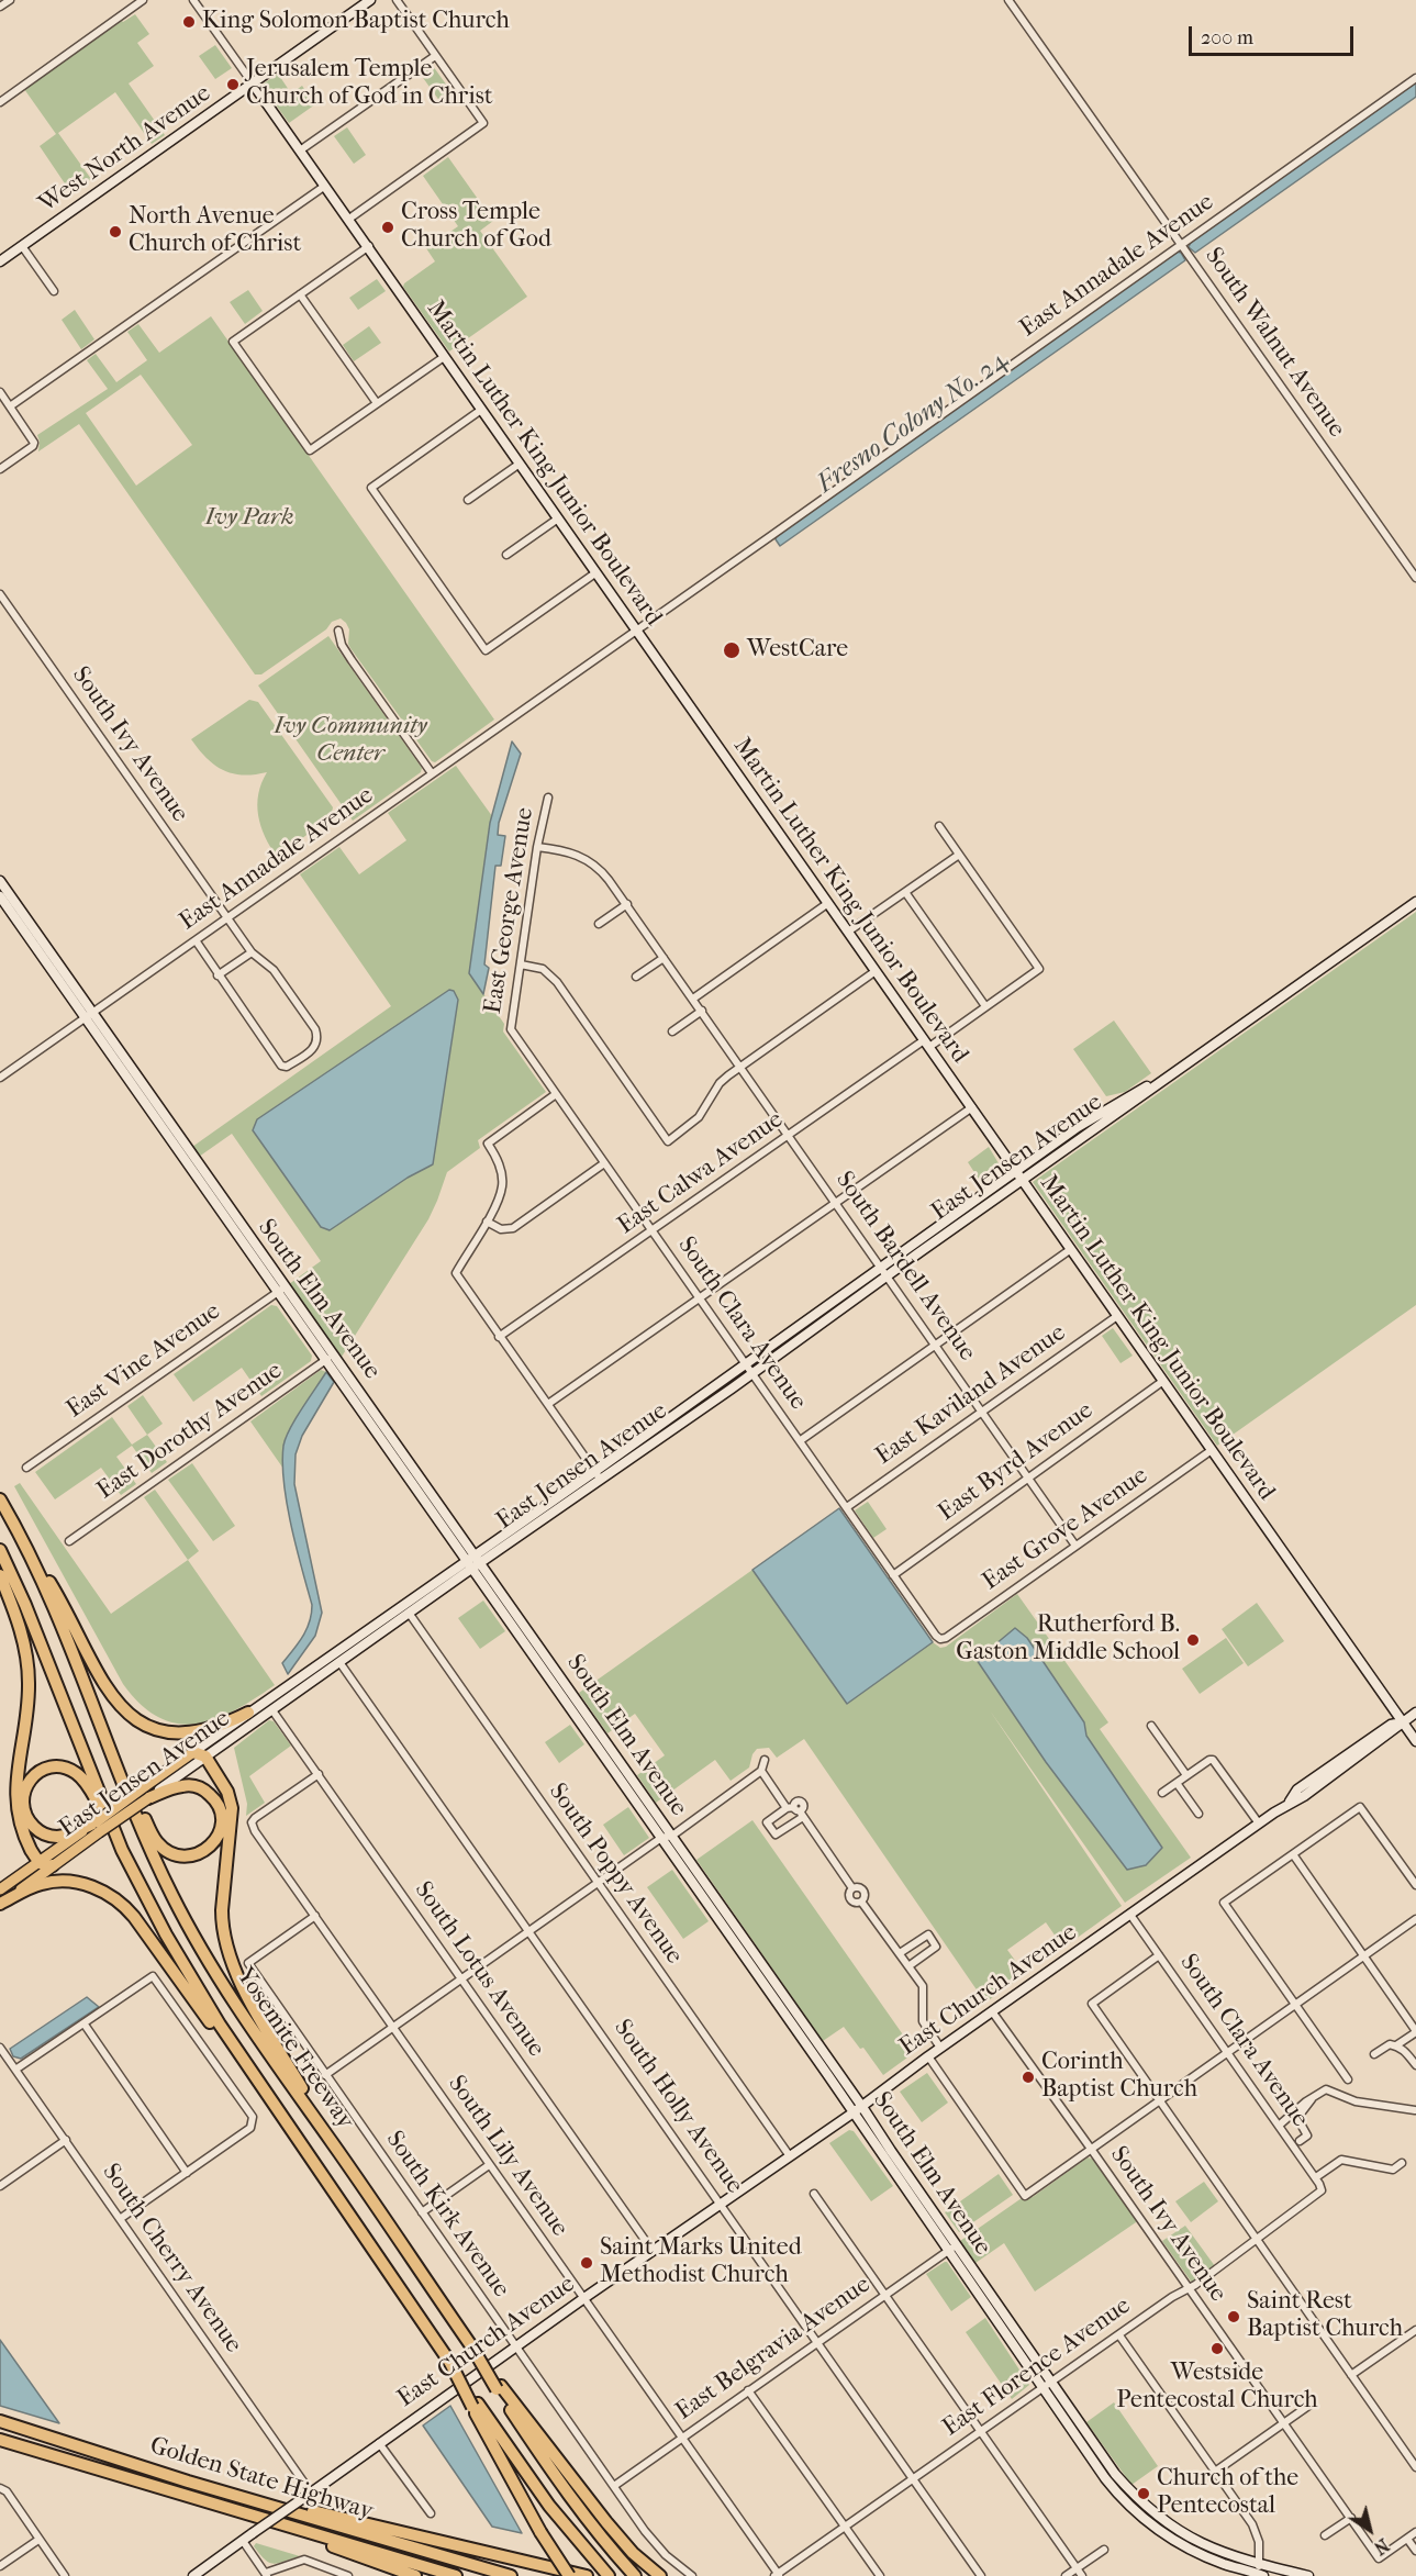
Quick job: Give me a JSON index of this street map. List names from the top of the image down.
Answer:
{
  "streets": {
    "highway": ["Yosemite Freeway", "Golden State Highway"],
    "main road": [
      "West North Avenue",
      "Martin Luther King Junior Boulevard",
      "East Jensen Avenue",
      "South Elm Avenue",
      "East Church Avenue"
    ],
    "street": [
      "East Annadale Avenue",
      "South Walnut Avenue",
      "South Ivy Avenue",
      "East George Avenue",
      "East Calwa Avenue",
      "South Bardell Avenue",
      "South Clara Avenue",
      "East Vine Avenue",
      "East Kaviland Avenue",
      "East Dorothy Avenue",
      "East Byrd Avenue",
      "East Grove Avenue",
      "South Poppy Avenue",
      "South Lotus Avenue",
      "South Holly Avenue",
      "South Lily Avenue",
      "South Kirk Avenue",
      "South Cherry Avenue",
      "East Belgravia Avenue",
      "East Florence Avenue"
    ]
  },
  "crossings": [
    ["West North Avenue", "Martin Luther King Junior Boulevard"],
    ["East Annadale Avenue", "South Walnut Avenue"],
    ["East Annadale Avenue", "Martin Luther King Junior Boulevard"],
    ["East Annadale Avenue", "South Ivy Avenue"],
    ["East Annadale Avenue", "South Elm Avenue"],
    ["Martin Luther King Junior Boulevard", "East Jensen Avenue"],
    ["Martin Luther King Junior Boulevard", "East Calwa Avenue"],
    ["Martin Luther King Junior Boulevard", "East Kaviland Avenue"],
    ["Martin Luther King Junior Boulevard", "East Byrd Avenue"],
    ["Martin Luther King Junior Boulevard", "East Grove Avenue"],
    ["Martin Luther King Junior Boulevard", "East Church Avenue"],
    ["South Ivy Avenue", "East Church Avenue"],
    ["South Ivy Avenue", "East Florence Avenue"],
    ["East George Avenue", "South Bardell Avenue"],
    ["East George Avenue", "South Clara Avenue"],
    ["East Jensen Avenue", "South Bardell Avenue"],
    ["East Jensen Avenue", "South Elm Avenue"],
    ["East Jensen Avenue", "South Clara Avenue"],
    ["East Jensen Avenue", "South Poppy Avenue"],
    ["East Jensen Avenue", "South Lotus Avenue"],
    ["East Jensen Avenue", "South Holly Avenue"],
    ["East Calwa Avenue", "South Bardell Avenue"],
    ["East Calwa Avenue", "South Clara Avenue"],
    ["South Bardell Avenue", "East Kaviland Avenue"],
    ["South Bardell Avenue", "East Byrd Avenue"],
    ["South Bardell Avenue", "East Grove Avenue"],
    ["South Elm Avenue", "East Vine Avenue"],
    ["South Elm Avenue", "East Dorothy Avenue"],
    ["South Elm Avenue", "East Church Avenue"],
    ["South Elm Avenue", "East Belgravia Avenue"],
    ["South Elm Avenue", "East Florence Avenue"],
    ["South Clara Avenue", "East Kaviland Avenue"],
    ["South Clara Avenue", "East Byrd Avenue"],
    ["South Clara Avenue", "East Grove Avenue"],
    ["South Clara Avenue", "East Church Avenue"],
    ["South Clara Avenue", "East Florence Avenue"],
    ["South Poppy Avenue", "East Church Avenue"],
    ["South Lotus Avenue", "East Church Avenue"],
    ["South Lotus Avenue", "South Lily Avenue"],
    ["East Church Avenue", "South Holly Avenue"],
    ["East Church Avenue", "South Lily Avenue"],
    ["East Church Avenue", "South Kirk Avenue"],
    ["East Church Avenue", "South Cherry Avenue"],
    ["South Holly Avenue", "East Belgravia Avenue"],
    ["South Holly Avenue", "East Florence Avenue"],
    ["South Lily Avenue", "South Kirk Avenue"],
    ["South Lily Avenue", "East Belgravia Avenue"],
    ["South Lily Avenue", "East Florence Avenue"],
    ["South Kirk Avenue", "East Belgravia Avenue"]
  ],
  "water": ["Fresno Colony No. 24"],
  "parks": ["Ivy Park", "Ivy Community Center"],
  "places": [
    "King Solomon Baptist Church",
    "Jerusalem Temple Church of God in Christ",
    "Cross Temple Church of God",
    "North Avenue Church of Christ",
    "WestCare",
    "Rutherford B. Gaston Middle School",
    "Corinth Baptist Church",
    "Saint Marks United Methodist Church",
    "Saint Rest Baptist Church",
    "Westside Pentecostal Church",
    "Church of the Pentecostal"
  ],
  "scale_bar": "200 m",
  "north": "bottom right"
}
